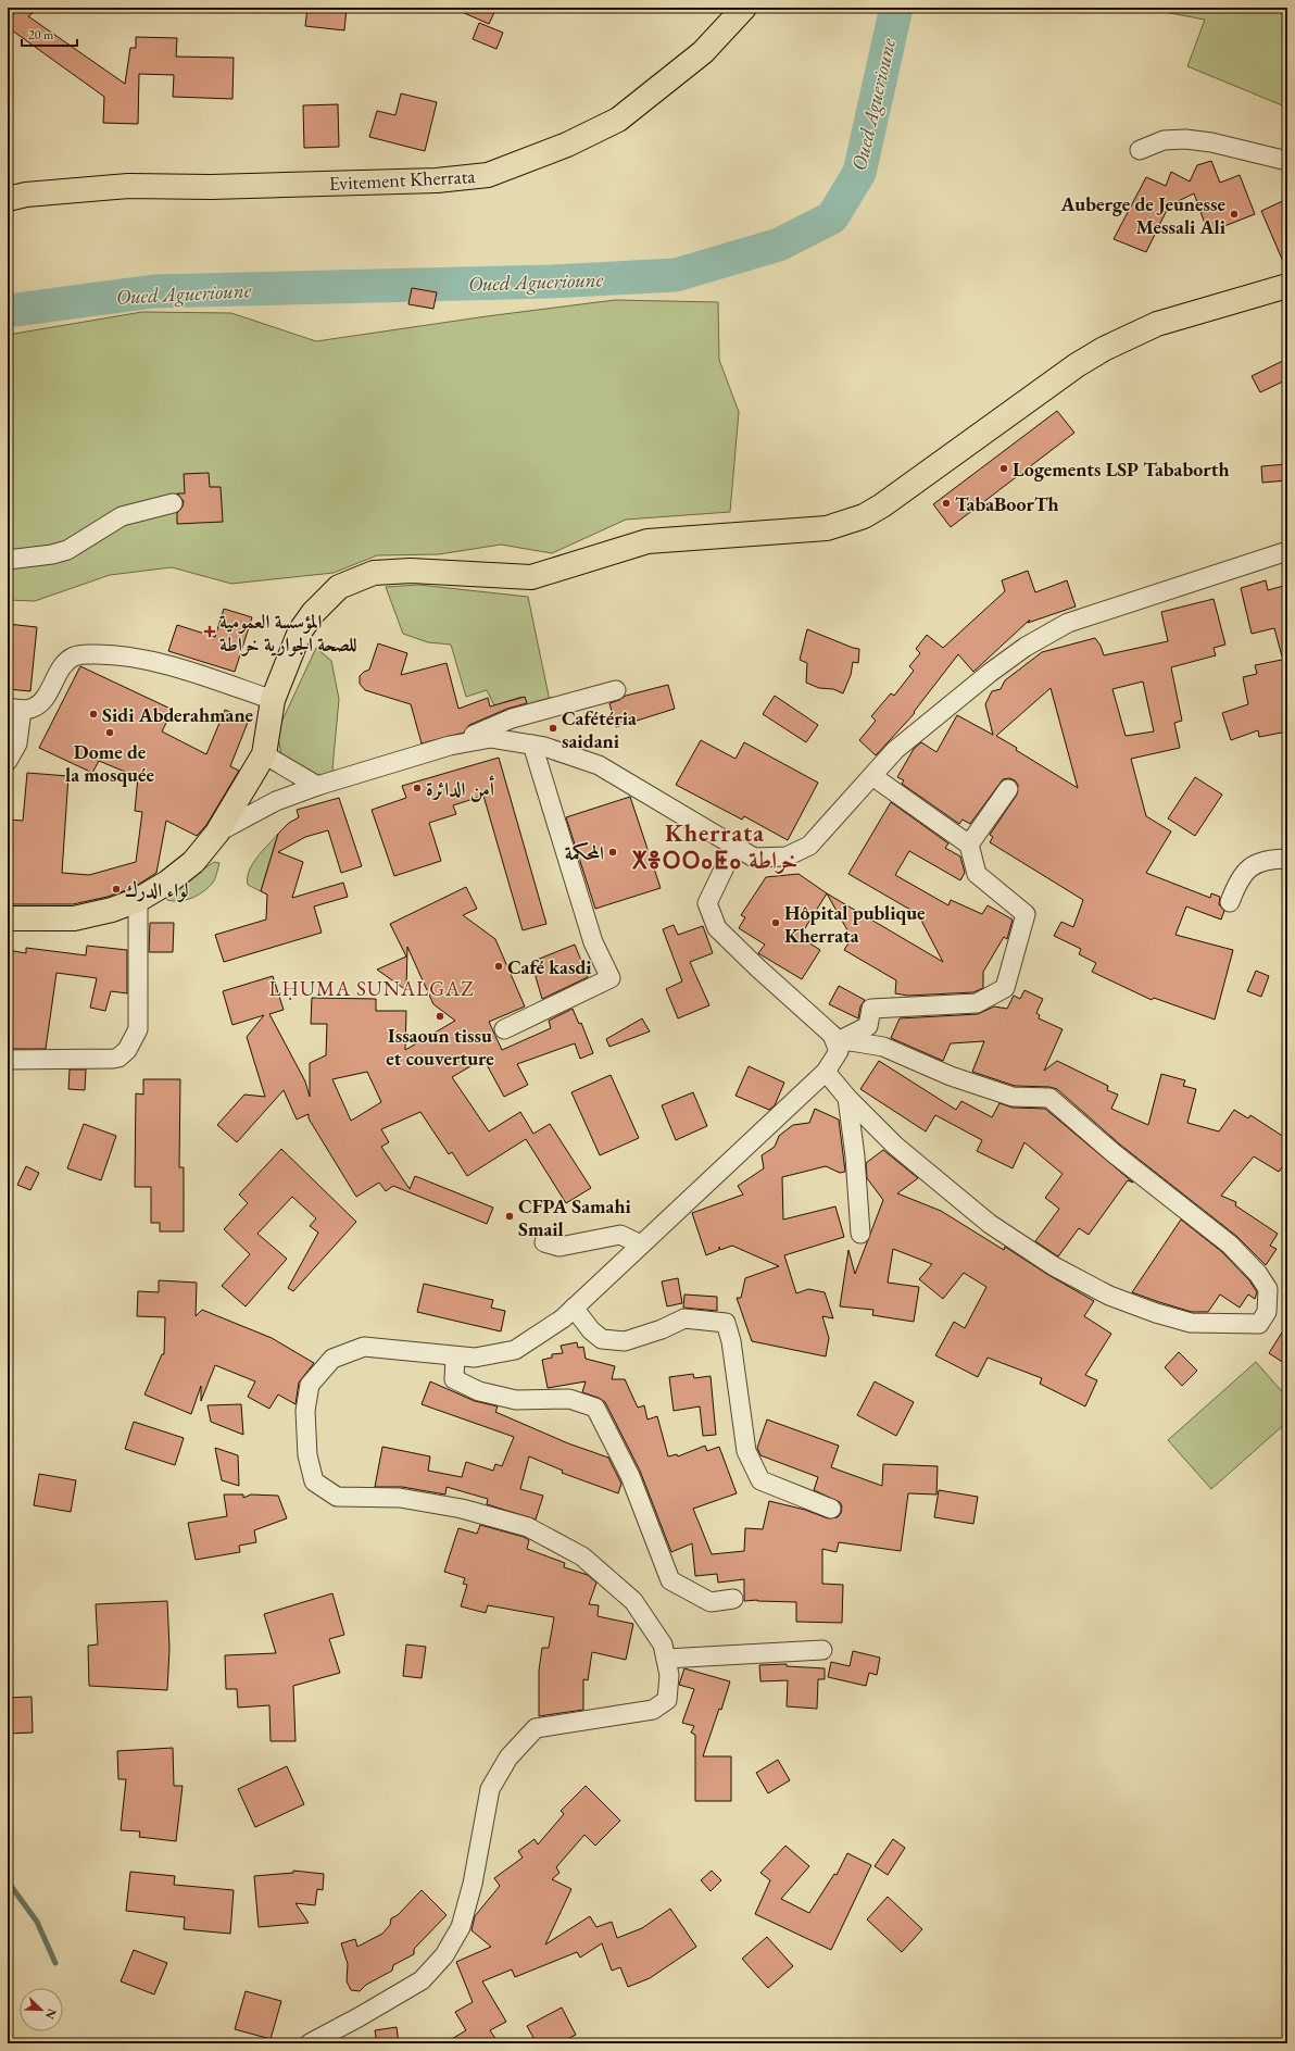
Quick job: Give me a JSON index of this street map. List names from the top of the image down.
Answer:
{
  "streets": {
    "main road": ["Evitement Kherrata"]
  },
  "districts": ["Kherrata ⵅⴻⵔⵔⴰⵟⴰ خراطة", "LḤUMA SUNALGAZ"],
  "water": ["Oued Aguerioune"],
  "places": {
    "other": [
      "Auberge de Jeunesse Messali Ali",
      "Logements LSP Tababorth",
      "TabaBoorTh",
      "Sidi Abderahmane",
      "Cafétéria saidani",
      "Dome de la mosquée",
      "أمن الدائرة",
      "المحكمة",
      "لواء الدرك",
      "Hôpital publique Kherrata",
      "Café kasdi",
      "Issaoun tissu et couverture",
      "CFPA Samahi Smail"
    ],
    "health": ["المؤسسة العمومية للصحة الجوارية خراطة"]
  },
  "scale_bar": "20 m",
  "north": "bottom right"
}
